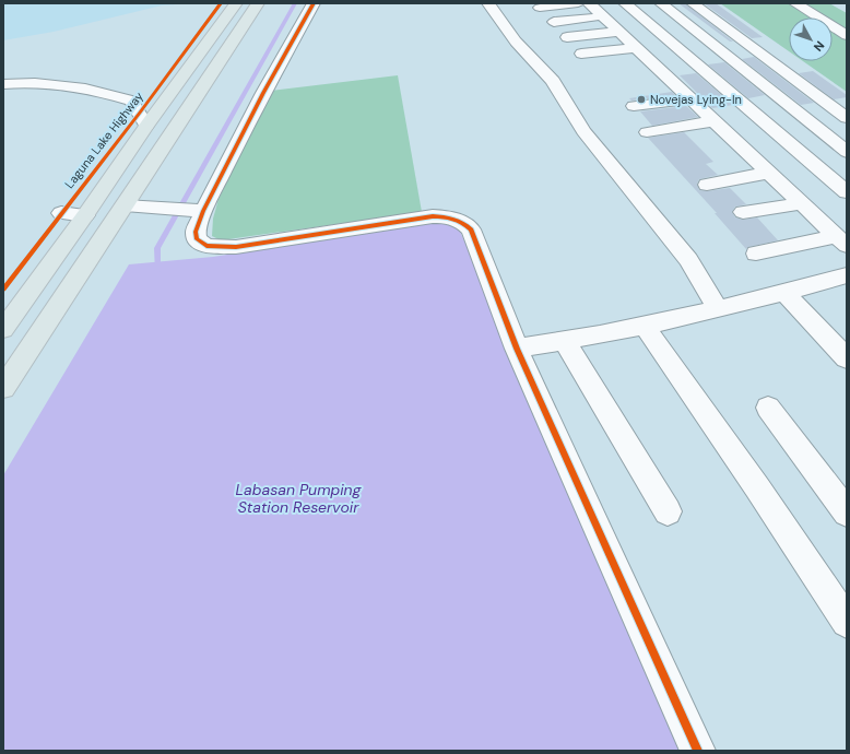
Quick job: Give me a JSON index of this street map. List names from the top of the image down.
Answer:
{
  "streets": {
    "main road": ["Laguna Lake Highway"]
  },
  "water": ["Labasan Pumping Station Reservoir"],
  "places": ["Novejas Lying-In"],
  "north": "bottom right"
}
